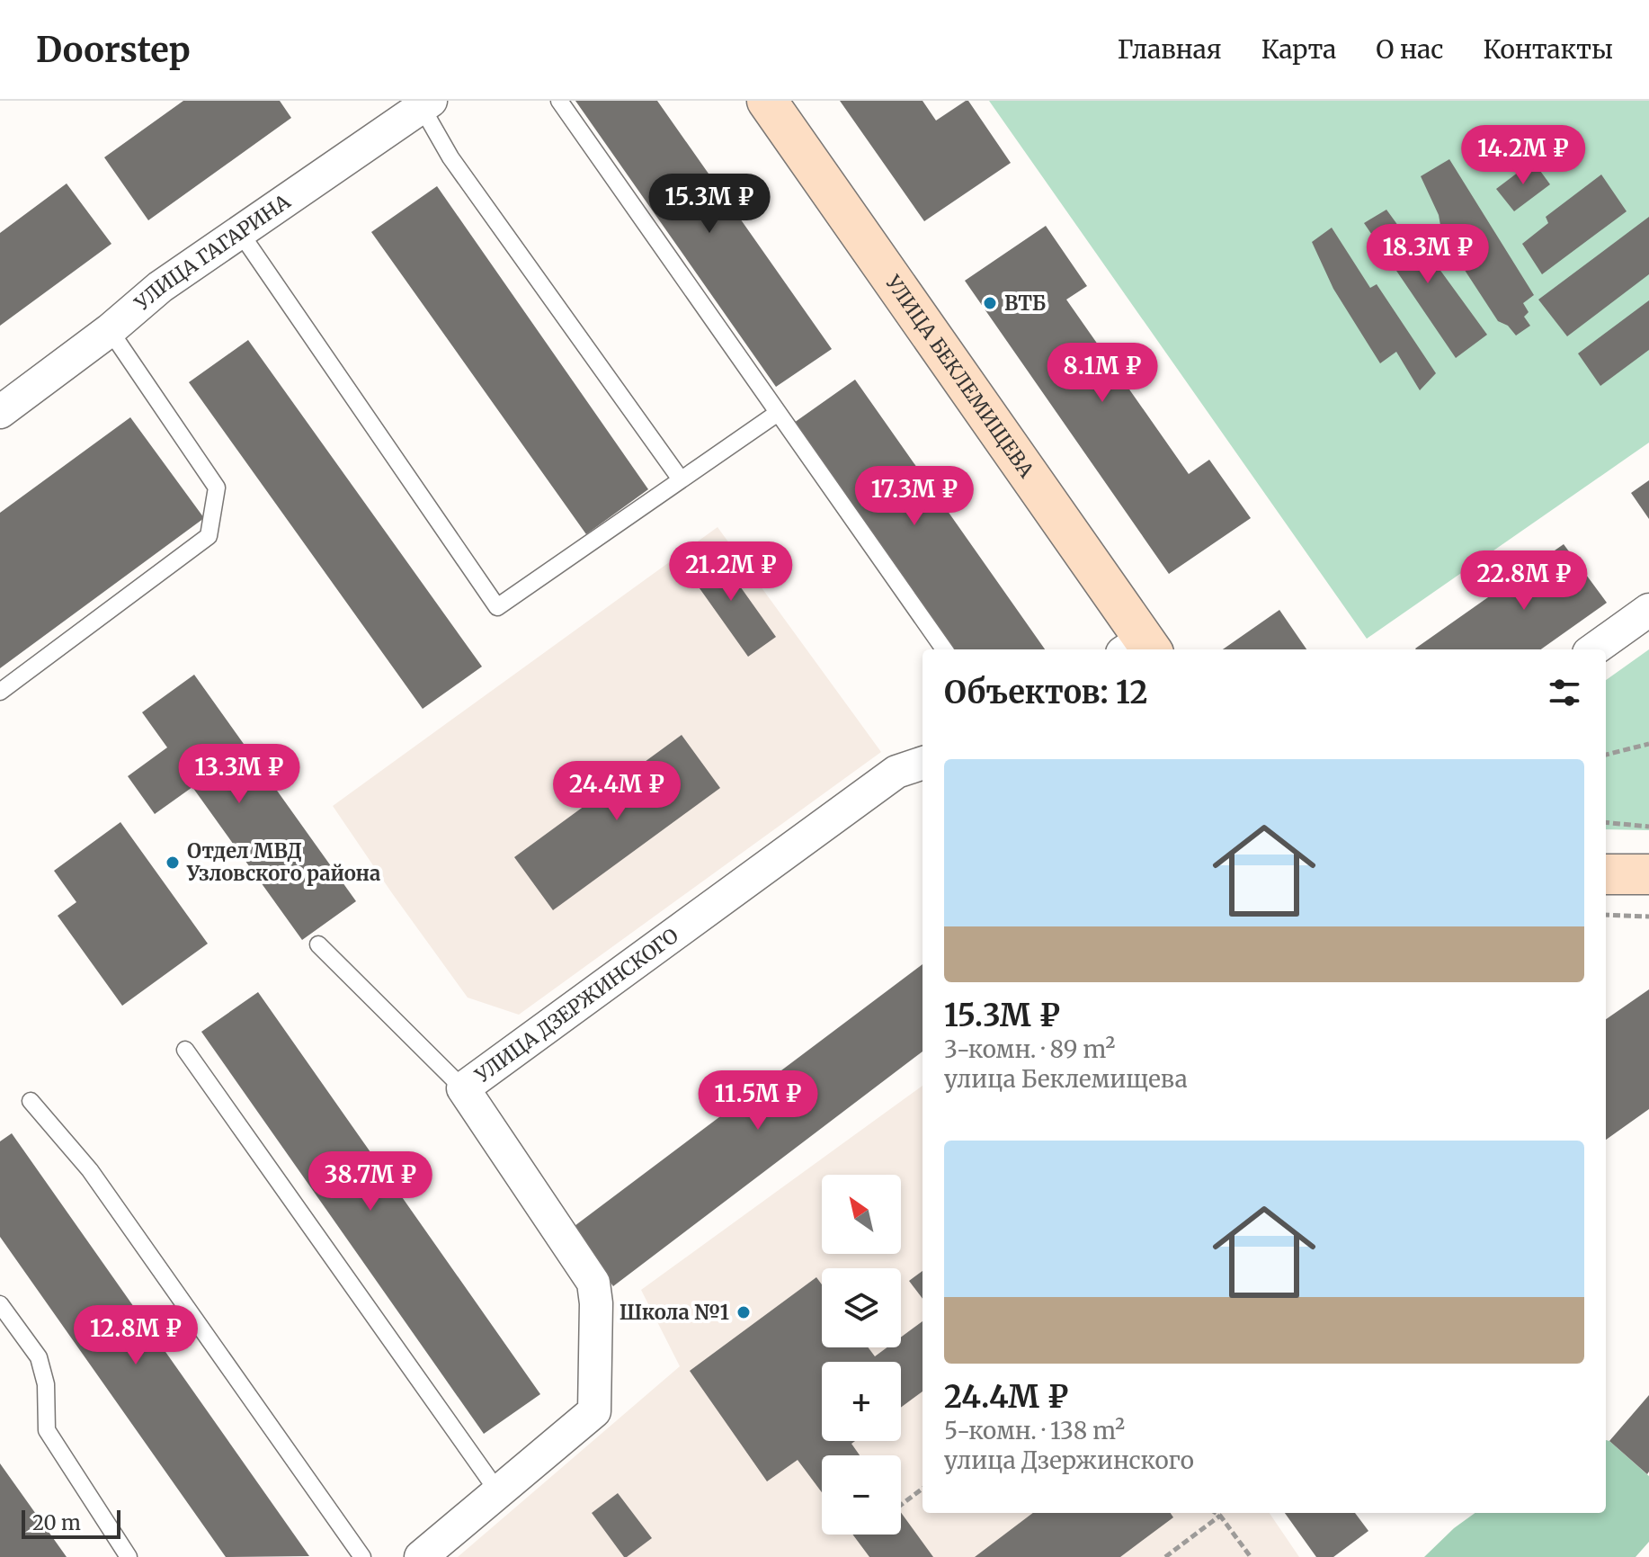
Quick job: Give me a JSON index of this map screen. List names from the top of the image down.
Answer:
{
  "streets": {
    "main road": ["УЛИЦА БЕКЛЕМИЩЕВА"],
    "street": ["УЛИЦА ГАГАРИНА", "УЛИЦА ДЗЕРЖИНСКОГО"]
  },
  "places": ["ВТБ", "Отдел МВД Узловского района", "Школа №1"],
  "scale_bar": "20 m",
  "north": "top left",
  "page": {
    "header": "Doorstep",
    "nav": [
      "Главная",
      "Карта",
      "О нас",
      "Контакты"
    ],
    "price": [
      "14.2M ₽",
      "15.3M ₽",
      "18.3M ₽",
      "8.1M ₽",
      "17.3M ₽",
      "21.2M ₽",
      "22.8M ₽",
      "13.3M ₽",
      "24.4M ₽",
      "11.5M ₽",
      "38.7M ₽",
      "12.8M ₽"
    ],
    "heading": "Объектов: 12",
    "list": [
      {
        "name": "15.3M ₽",
        "note": "3-комн. · 89 m² · улица Беклемищева"
      },
      {
        "name": "24.4M ₽",
        "note": "5-комн. · 138 m² · улица Дзержинского"
      }
    ],
    "map_buttons": ["+", "−"],
    "scale": "20 m"
  }
}
